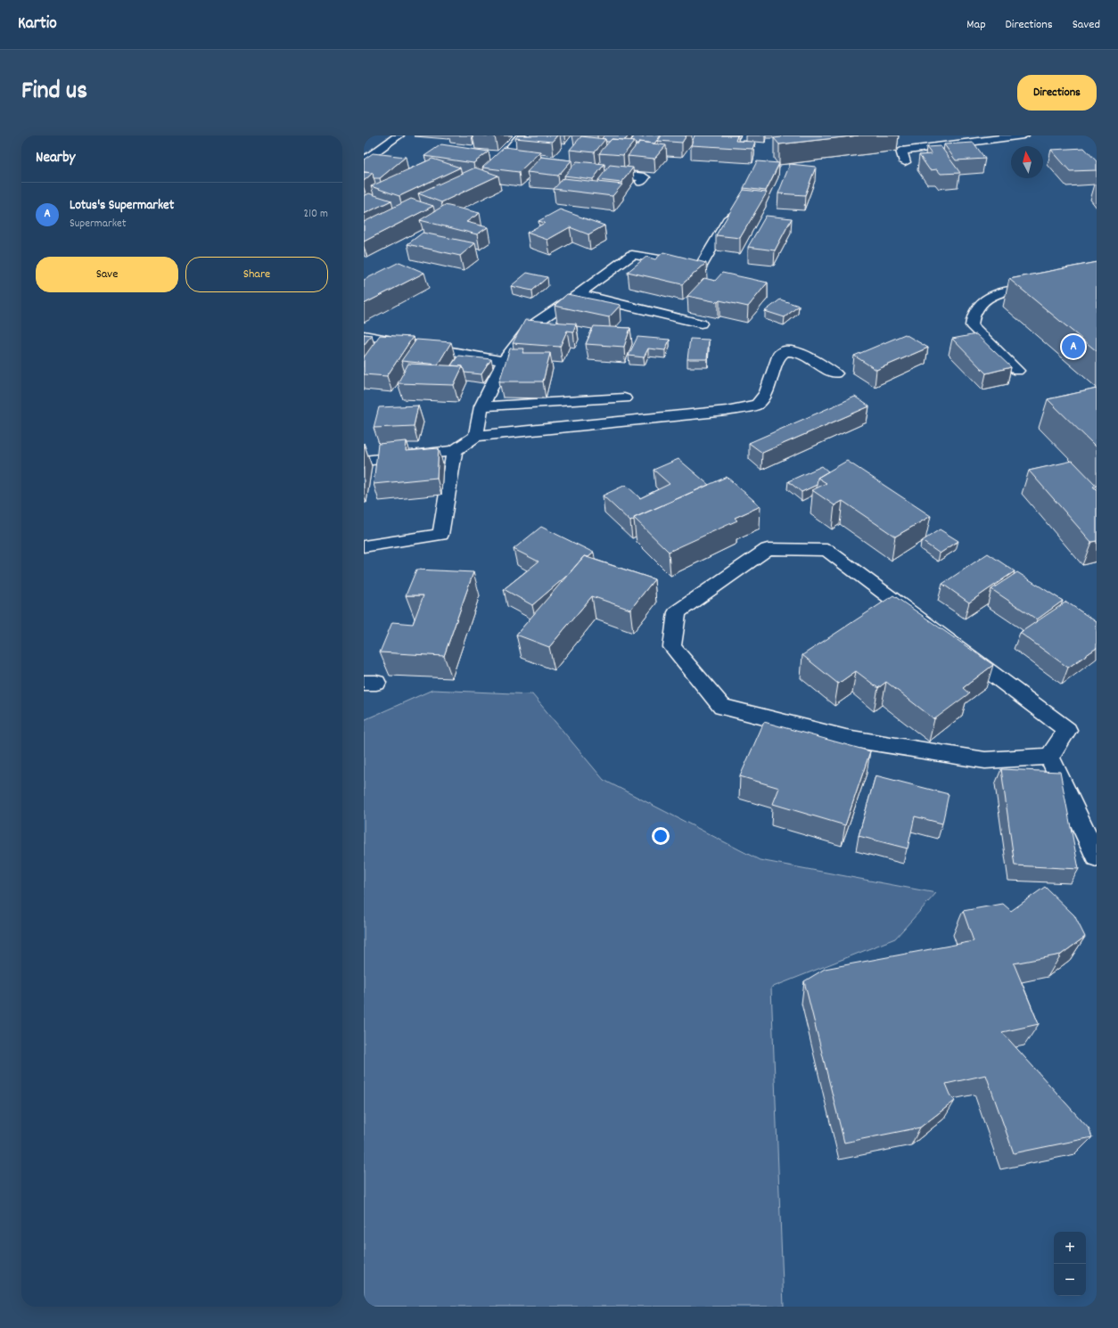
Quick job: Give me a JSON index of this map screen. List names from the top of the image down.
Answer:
{
  "north": "top",
  "page": {
    "header": "Kartio",
    "nav": ["Map", "Directions", "Saved"],
    "title": "Find us",
    "buttons": [
      "Directions",
      ["Save", "Share"]
    ],
    "heading": "Nearby",
    "list": [
      {
        "mark": "A",
        "name": "Lotus's Supermarket",
        "note": "Supermarket",
        "value": "210 m"
      }
    ],
    "pins": "A",
    "map_buttons": ["+", "−"]
  }
}
